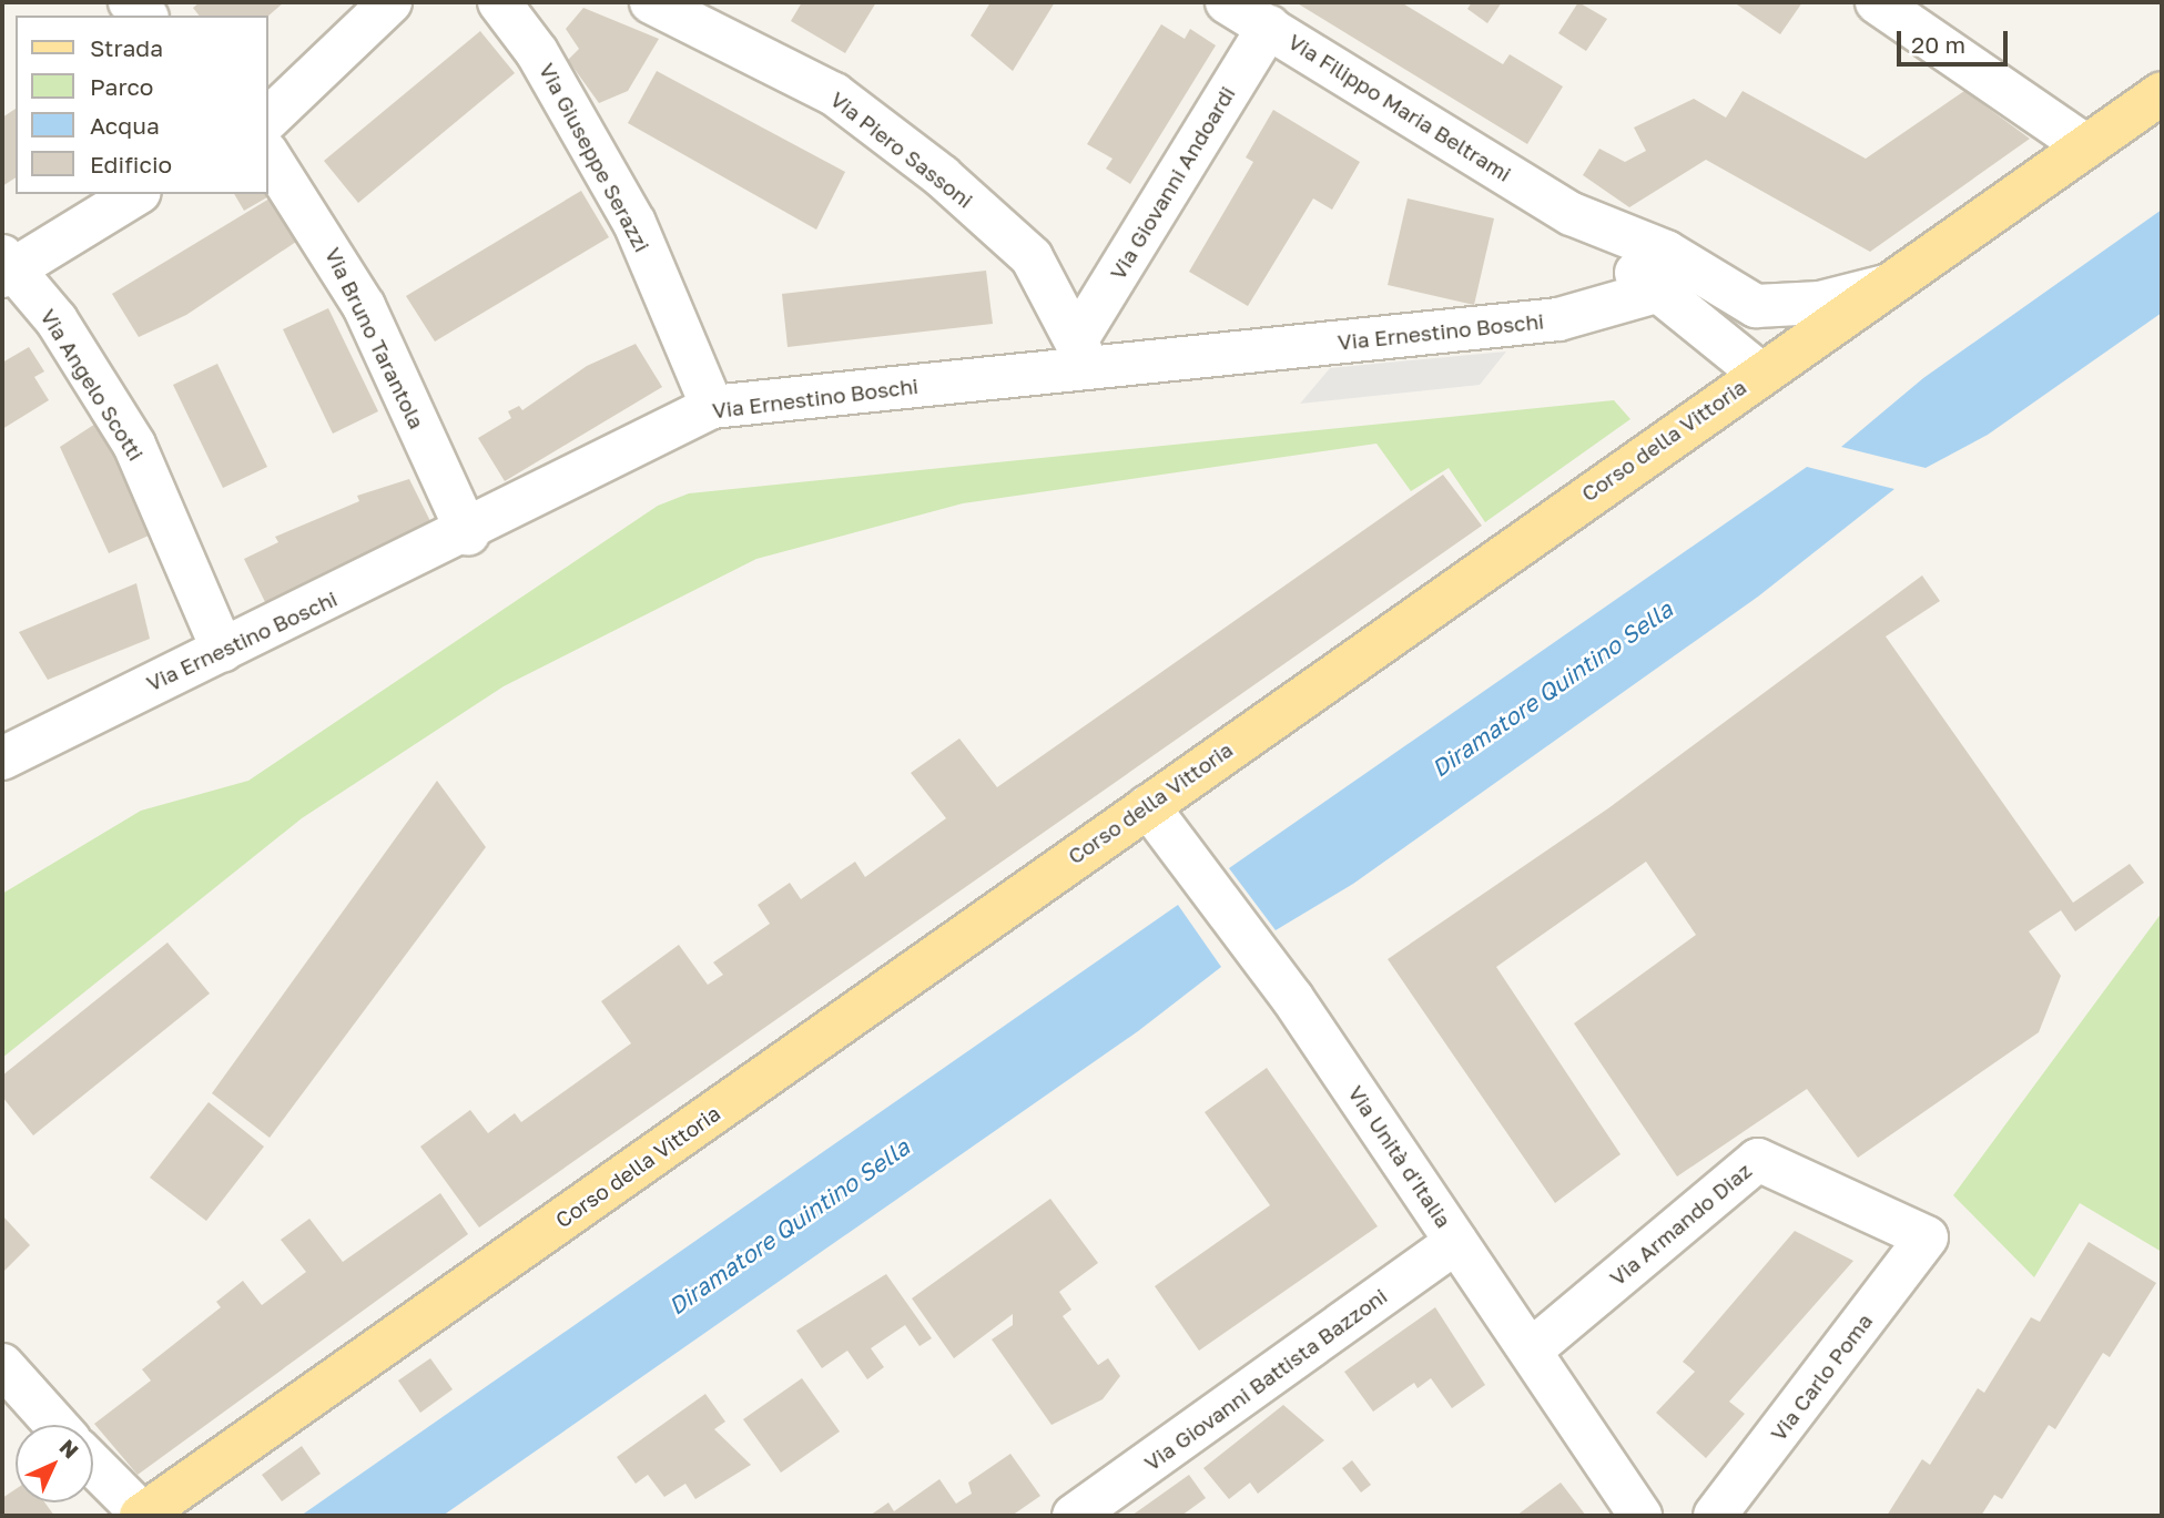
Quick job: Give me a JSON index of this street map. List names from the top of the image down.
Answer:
{
  "streets": {
    "main road": ["Corso della Vittoria"],
    "street": [
      "Via Filippo Maria Beltrami",
      "Via Piero Sassoni",
      "Via Giuseppe Serazzi",
      "Via Giovanni Andoardi",
      "Via Ernestino Boschi",
      "Via Bruno Tarantola",
      "Via Angelo Scotti",
      "Via Unità d'Italia",
      "Via Armando Diaz",
      "Via Carlo Poma",
      "Via Giovanni Battista Bazzoni"
    ]
  },
  "crossings": [
    ["Via Filippo Maria Beltrami", "Via Giovanni Andoardi"],
    ["Via Filippo Maria Beltrami", "Via Ernestino Boschi"],
    ["Via Filippo Maria Beltrami", "Corso della Vittoria"],
    ["Via Piero Sassoni", "Via Giovanni Andoardi"],
    ["Via Piero Sassoni", "Via Ernestino Boschi"],
    ["Via Giuseppe Serazzi", "Via Ernestino Boschi"],
    ["Via Giovanni Andoardi", "Via Ernestino Boschi"],
    ["Via Ernestino Boschi", "Via Bruno Tarantola"],
    ["Via Ernestino Boschi", "Via Angelo Scotti"],
    ["Corso della Vittoria", "Via Unità d'Italia"],
    ["Via Unità d'Italia", "Via Armando Diaz"],
    ["Via Unità d'Italia", "Via Giovanni Battista Bazzoni"],
    ["Via Armando Diaz", "Via Carlo Poma"]
  ],
  "water": ["Diramatore Quintino Sella"],
  "legend": [
    "Strada",
    "Parco",
    "Acqua",
    "Edificio"
  ],
  "scale_bar": "20 m",
  "north": "top right"
}
